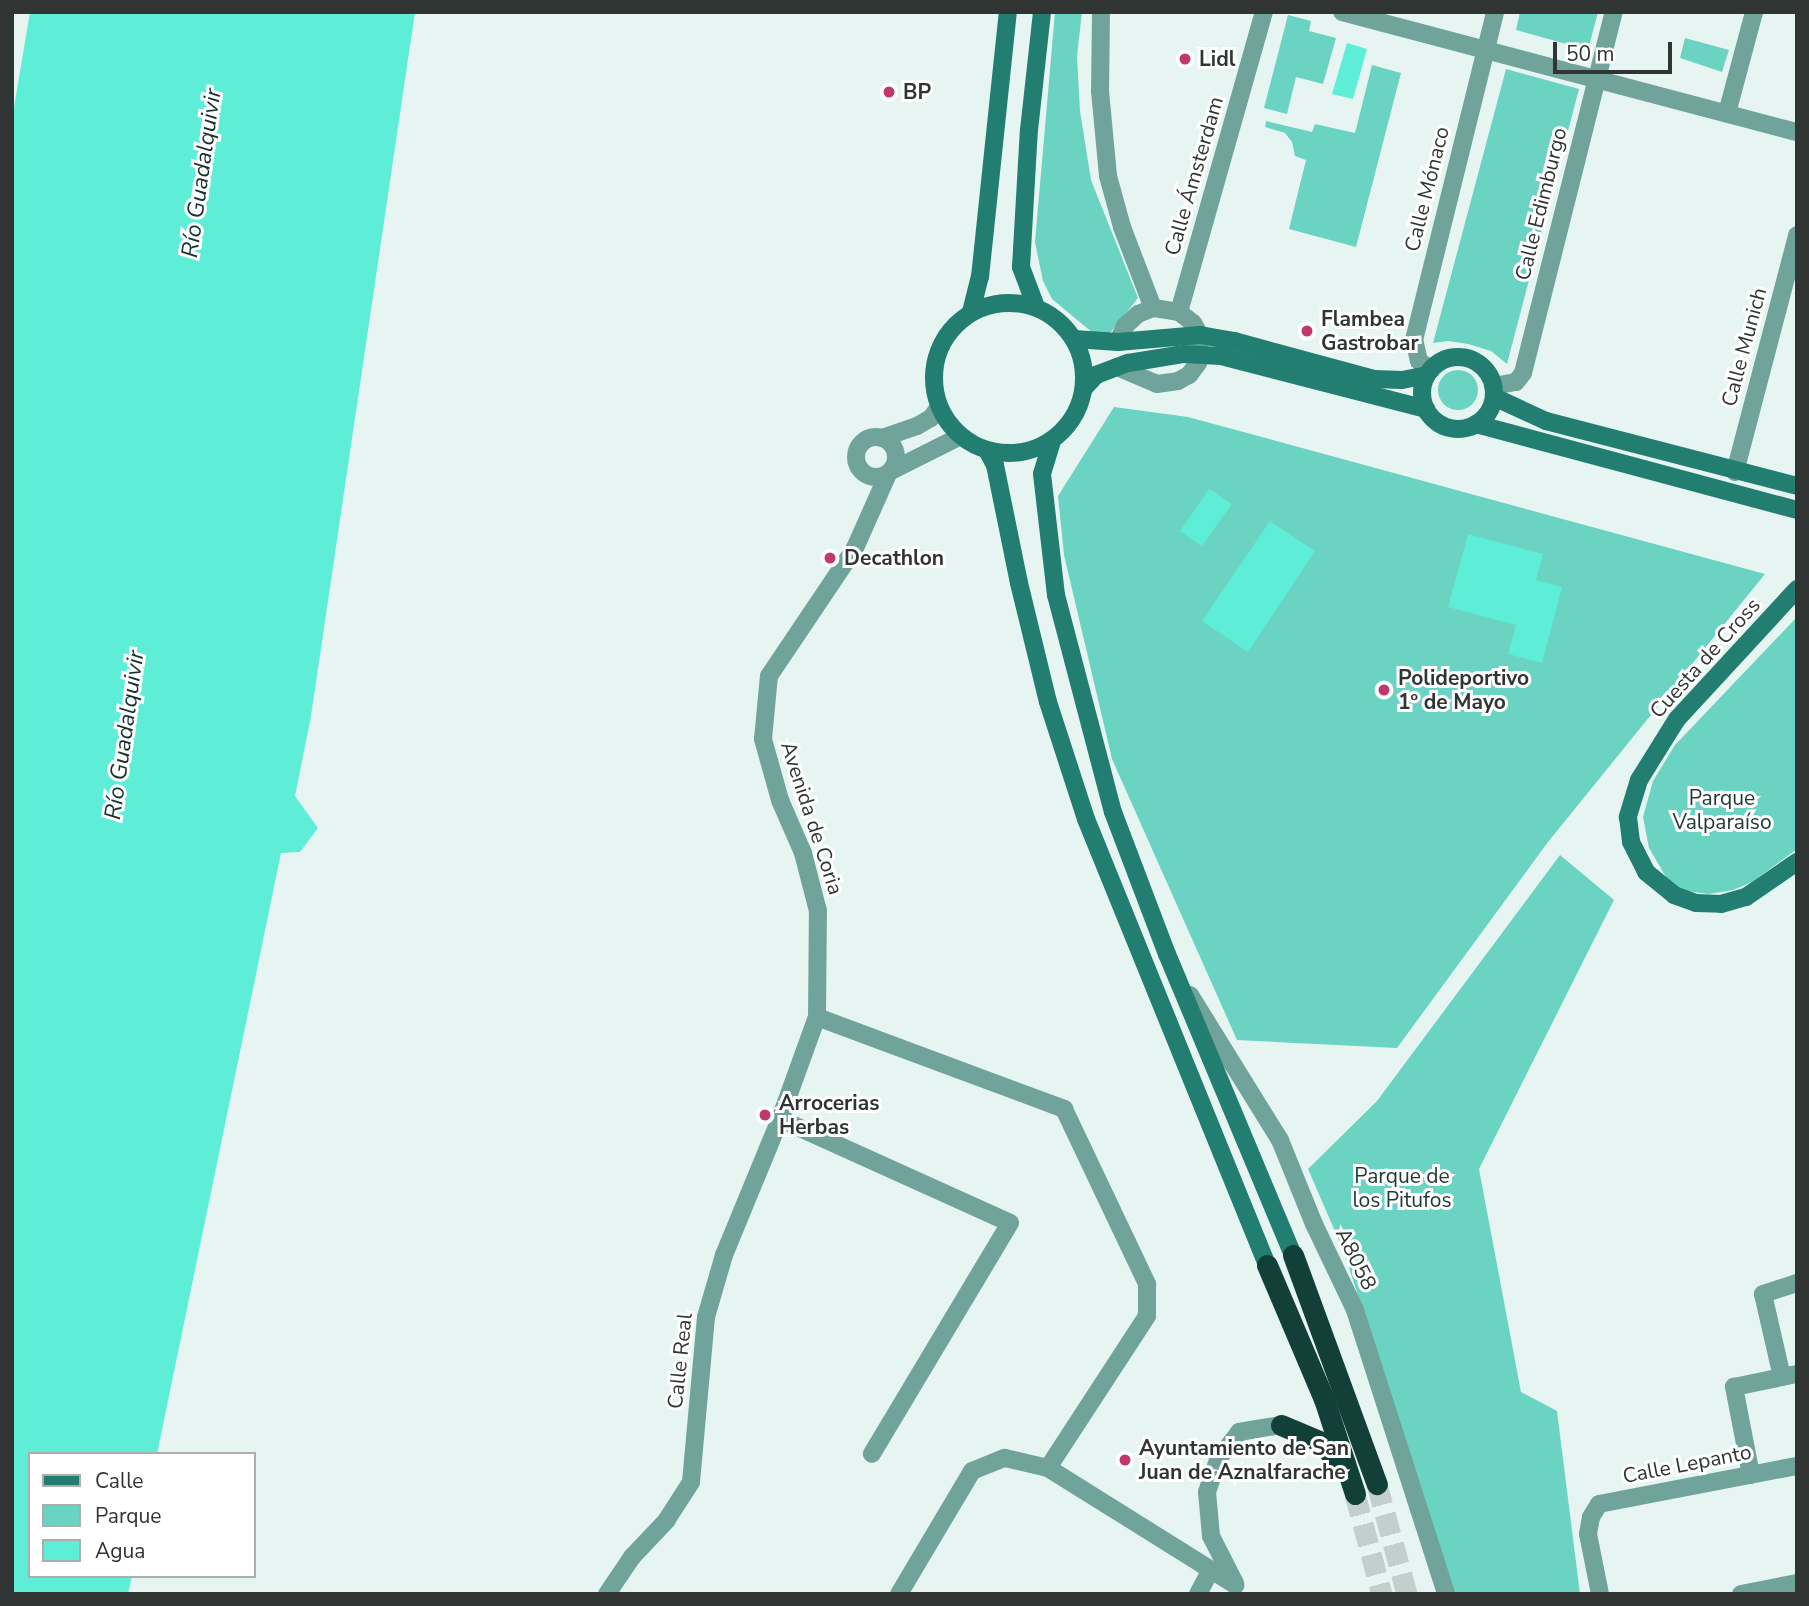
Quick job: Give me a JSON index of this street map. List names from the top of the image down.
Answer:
{
  "streets": {
    "main road": ["Cuesta de Cross"],
    "street": [
      "Calle Ámsterdam",
      "Calle Mónaco",
      "Calle Edimburgo",
      "Calle Munich",
      "Avenida de Coria",
      "A8058",
      "Calle Real",
      "Calle Lepanto"
    ]
  },
  "crossings": [
    ["Calle Mónaco", "Calle Edimburgo"],
    ["Avenida de Coria", "Calle Real"]
  ],
  "water": ["Río Guadalquivir"],
  "parks": ["Parque Valparaíso", "Parque de los Pitufos"],
  "places": [
    "Lidl",
    "BP",
    "Flambea Gastrobar",
    "Decathlon",
    "Polideportivo 1º de Mayo",
    "Arrocerias Herbas",
    "Ayuntamiento de San Juan de Aznalfarache"
  ],
  "legend": ["Calle", "Parque", "Agua"],
  "scale_bar": "50 m"
}
